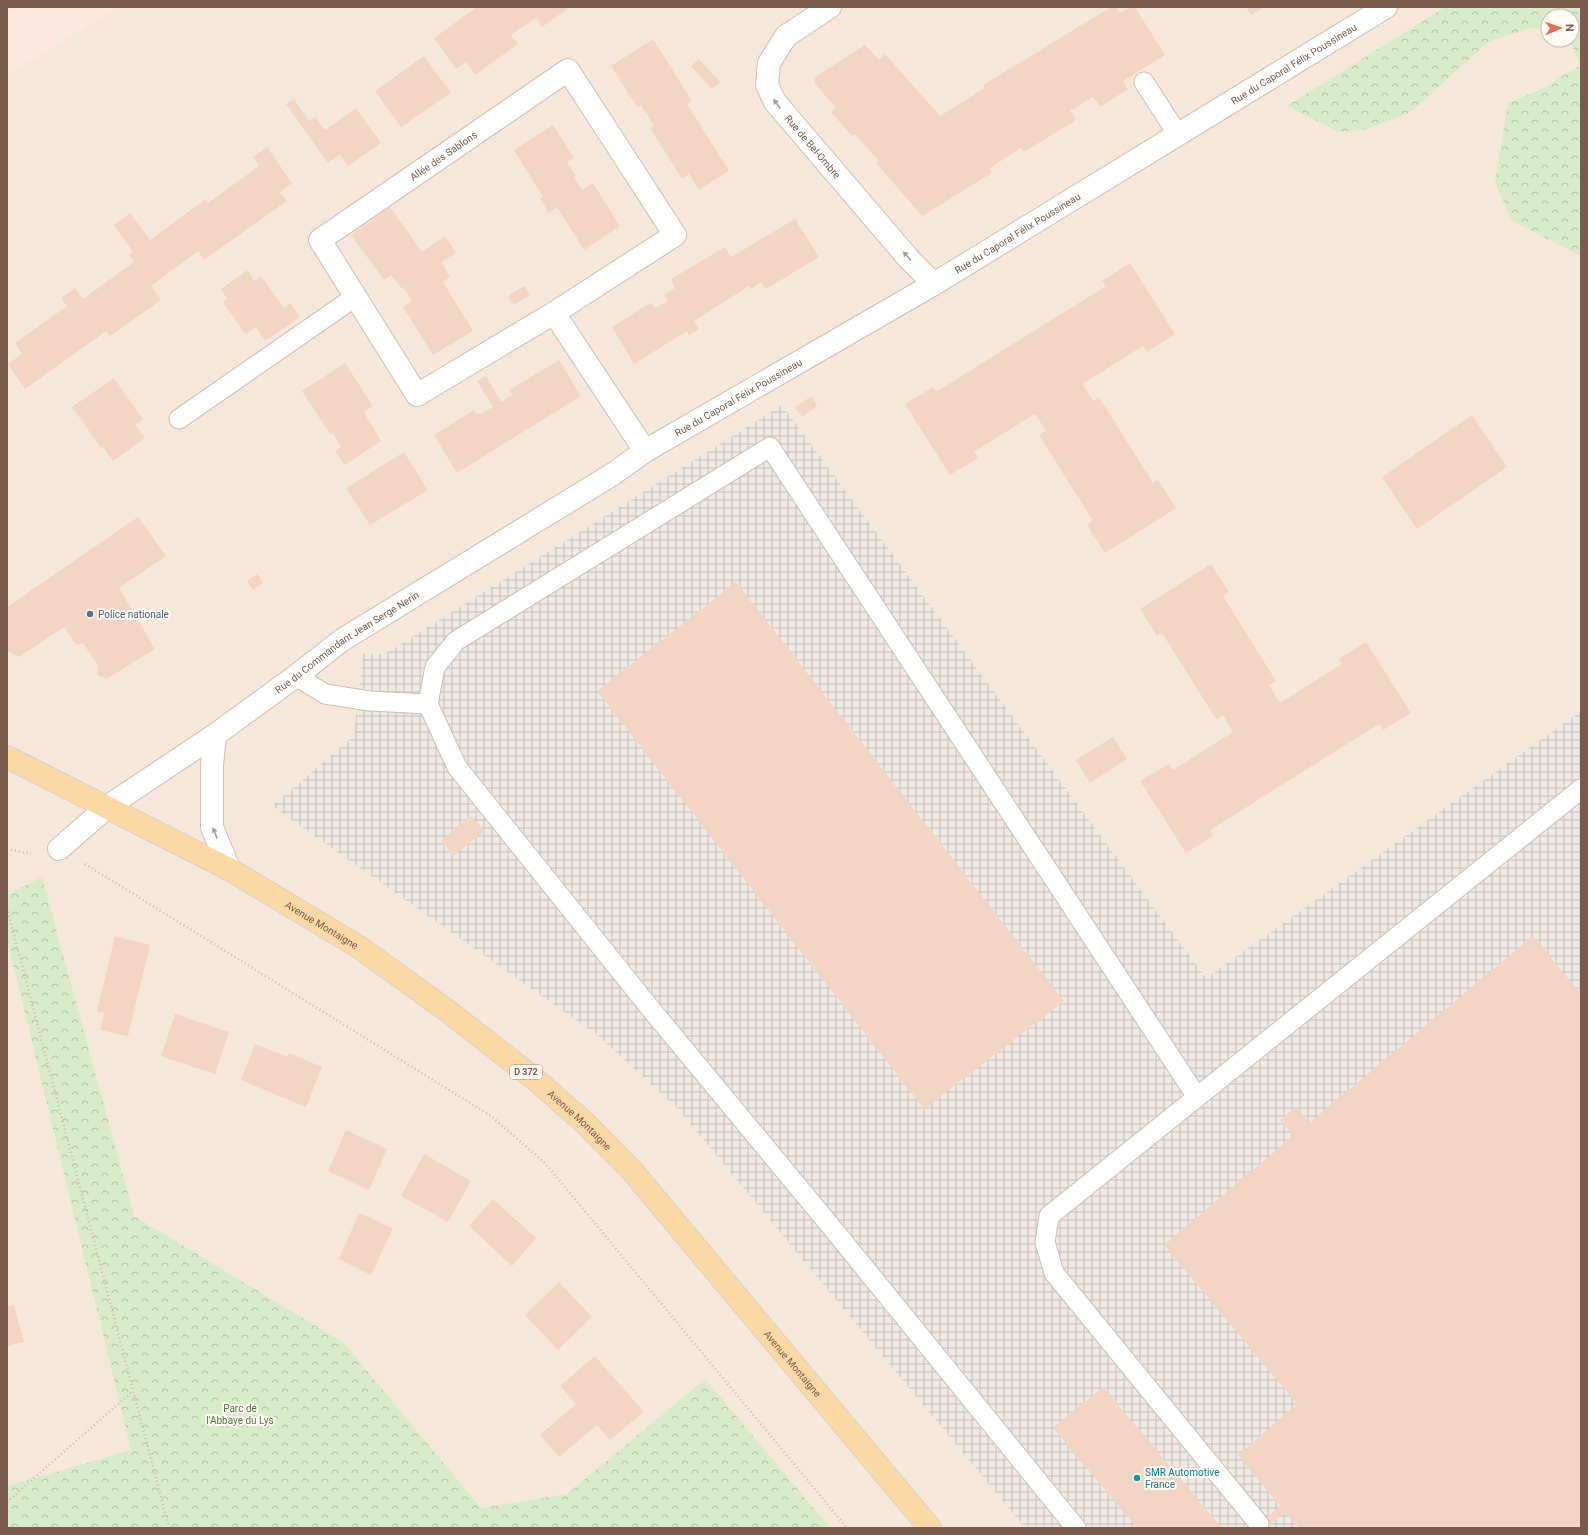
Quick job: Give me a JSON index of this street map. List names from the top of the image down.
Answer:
{
  "streets": {
    "main road": ["Avenue Montaigne", "D 372"],
    "street": [
      "Rue du Caporal Félix Poussineau",
      "Rue de Bel-Ombre",
      "Allée des Sablons",
      "Rue du Commandant Jean Serge Nerin"
    ]
  },
  "crossings": [
    ["Rue du Caporal Félix Poussineau", "Rue de Bel-Ombre"],
    ["Rue du Caporal Félix Poussineau", "Rue du Commandant Jean Serge Nerin"],
    ["Rue du Commandant Jean Serge Nerin", "Avenue Montaigne"]
  ],
  "one_way": ["Rue de Bel-Ombre"],
  "parks": ["Parc de l'Abbaye du Lys"],
  "places": ["Police nationale", "SMR Automotive France"],
  "north": "right"
}
